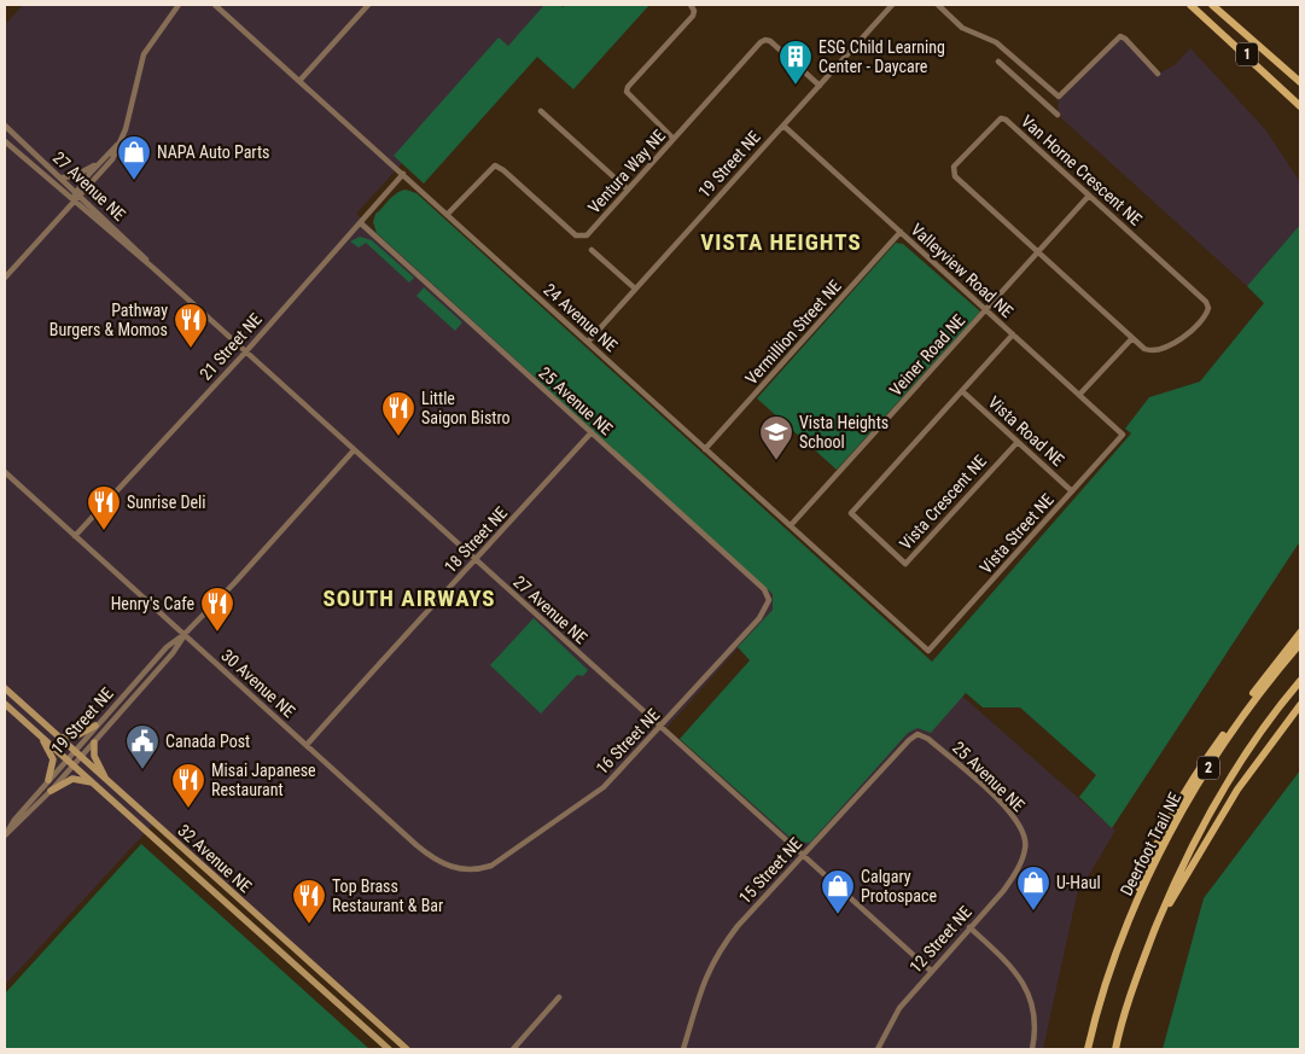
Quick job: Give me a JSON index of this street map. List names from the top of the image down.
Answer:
{
  "streets": {
    "highway": ["1", "2", "Deerfoot Trail NE"],
    "main road": ["32 Avenue NE"],
    "street": [
      "19 Street NE",
      "Van Horne Crescent NE",
      "Ventura Way NE",
      "27 Avenue NE",
      "Valleyview Road NE",
      "24 Avenue NE",
      "Vermillion Street NE",
      "21 Street NE",
      "Veiner Road NE",
      "25 Avenue NE",
      "Vista Road NE",
      "Vista Crescent NE",
      "Vista Street NE",
      "18 Street NE",
      "30 Avenue NE",
      "16 Street NE",
      "15 Street NE",
      "12 Street NE"
    ]
  },
  "crossings": [
    ["19 Street NE", "Ventura Way NE"],
    ["19 Street NE", "27 Avenue NE"],
    ["19 Street NE", "Valleyview Road NE"],
    ["19 Street NE", "24 Avenue NE"],
    ["19 Street NE", "30 Avenue NE"],
    ["19 Street NE", "32 Avenue NE"],
    ["Van Horne Crescent NE", "Veiner Road NE"],
    ["Ventura Way NE", "24 Avenue NE"],
    ["27 Avenue NE", "21 Street NE"],
    ["27 Avenue NE", "18 Street NE"],
    ["27 Avenue NE", "16 Street NE"],
    ["27 Avenue NE", "15 Street NE"],
    ["27 Avenue NE", "12 Street NE"],
    ["Valleyview Road NE", "Vermillion Street NE"],
    ["Valleyview Road NE", "Veiner Road NE"],
    ["Valleyview Road NE", "Vista Crescent NE"],
    ["Valleyview Road NE", "Vista Street NE"],
    ["24 Avenue NE", "Vermillion Street NE"],
    ["24 Avenue NE", "21 Street NE"],
    ["24 Avenue NE", "Veiner Road NE"],
    ["24 Avenue NE", "Vista Street NE"],
    ["21 Street NE", "25 Avenue NE"],
    ["21 Street NE", "30 Avenue NE"],
    ["25 Avenue NE", "18 Street NE"],
    ["25 Avenue NE", "16 Street NE"],
    ["25 Avenue NE", "15 Street NE"],
    ["25 Avenue NE", "12 Street NE"],
    ["Vista Road NE", "Vista Crescent NE"],
    ["Vista Road NE", "Vista Street NE"],
    ["18 Street NE", "30 Avenue NE"],
    ["30 Avenue NE", "16 Street NE"]
  ],
  "districts": ["VISTA HEIGHTS", "SOUTH AIRWAYS"],
  "places": {
    "building": ["ESG Child Learning Center - Daycare"],
    "shop": ["NAPA Auto Parts", "U-Haul", "Calgary Protospace"],
    "restaurant": [
      "Pathway Burgers & Momos",
      "Little Saigon Bistro",
      "Sunrise Deli",
      "Henry's Cafe",
      "Misai Japanese Restaurant",
      "Top Brass Restaurant & Bar"
    ],
    "school or university": ["Vista Heights School"],
    "public building": ["Canada Post"]
  }
}
